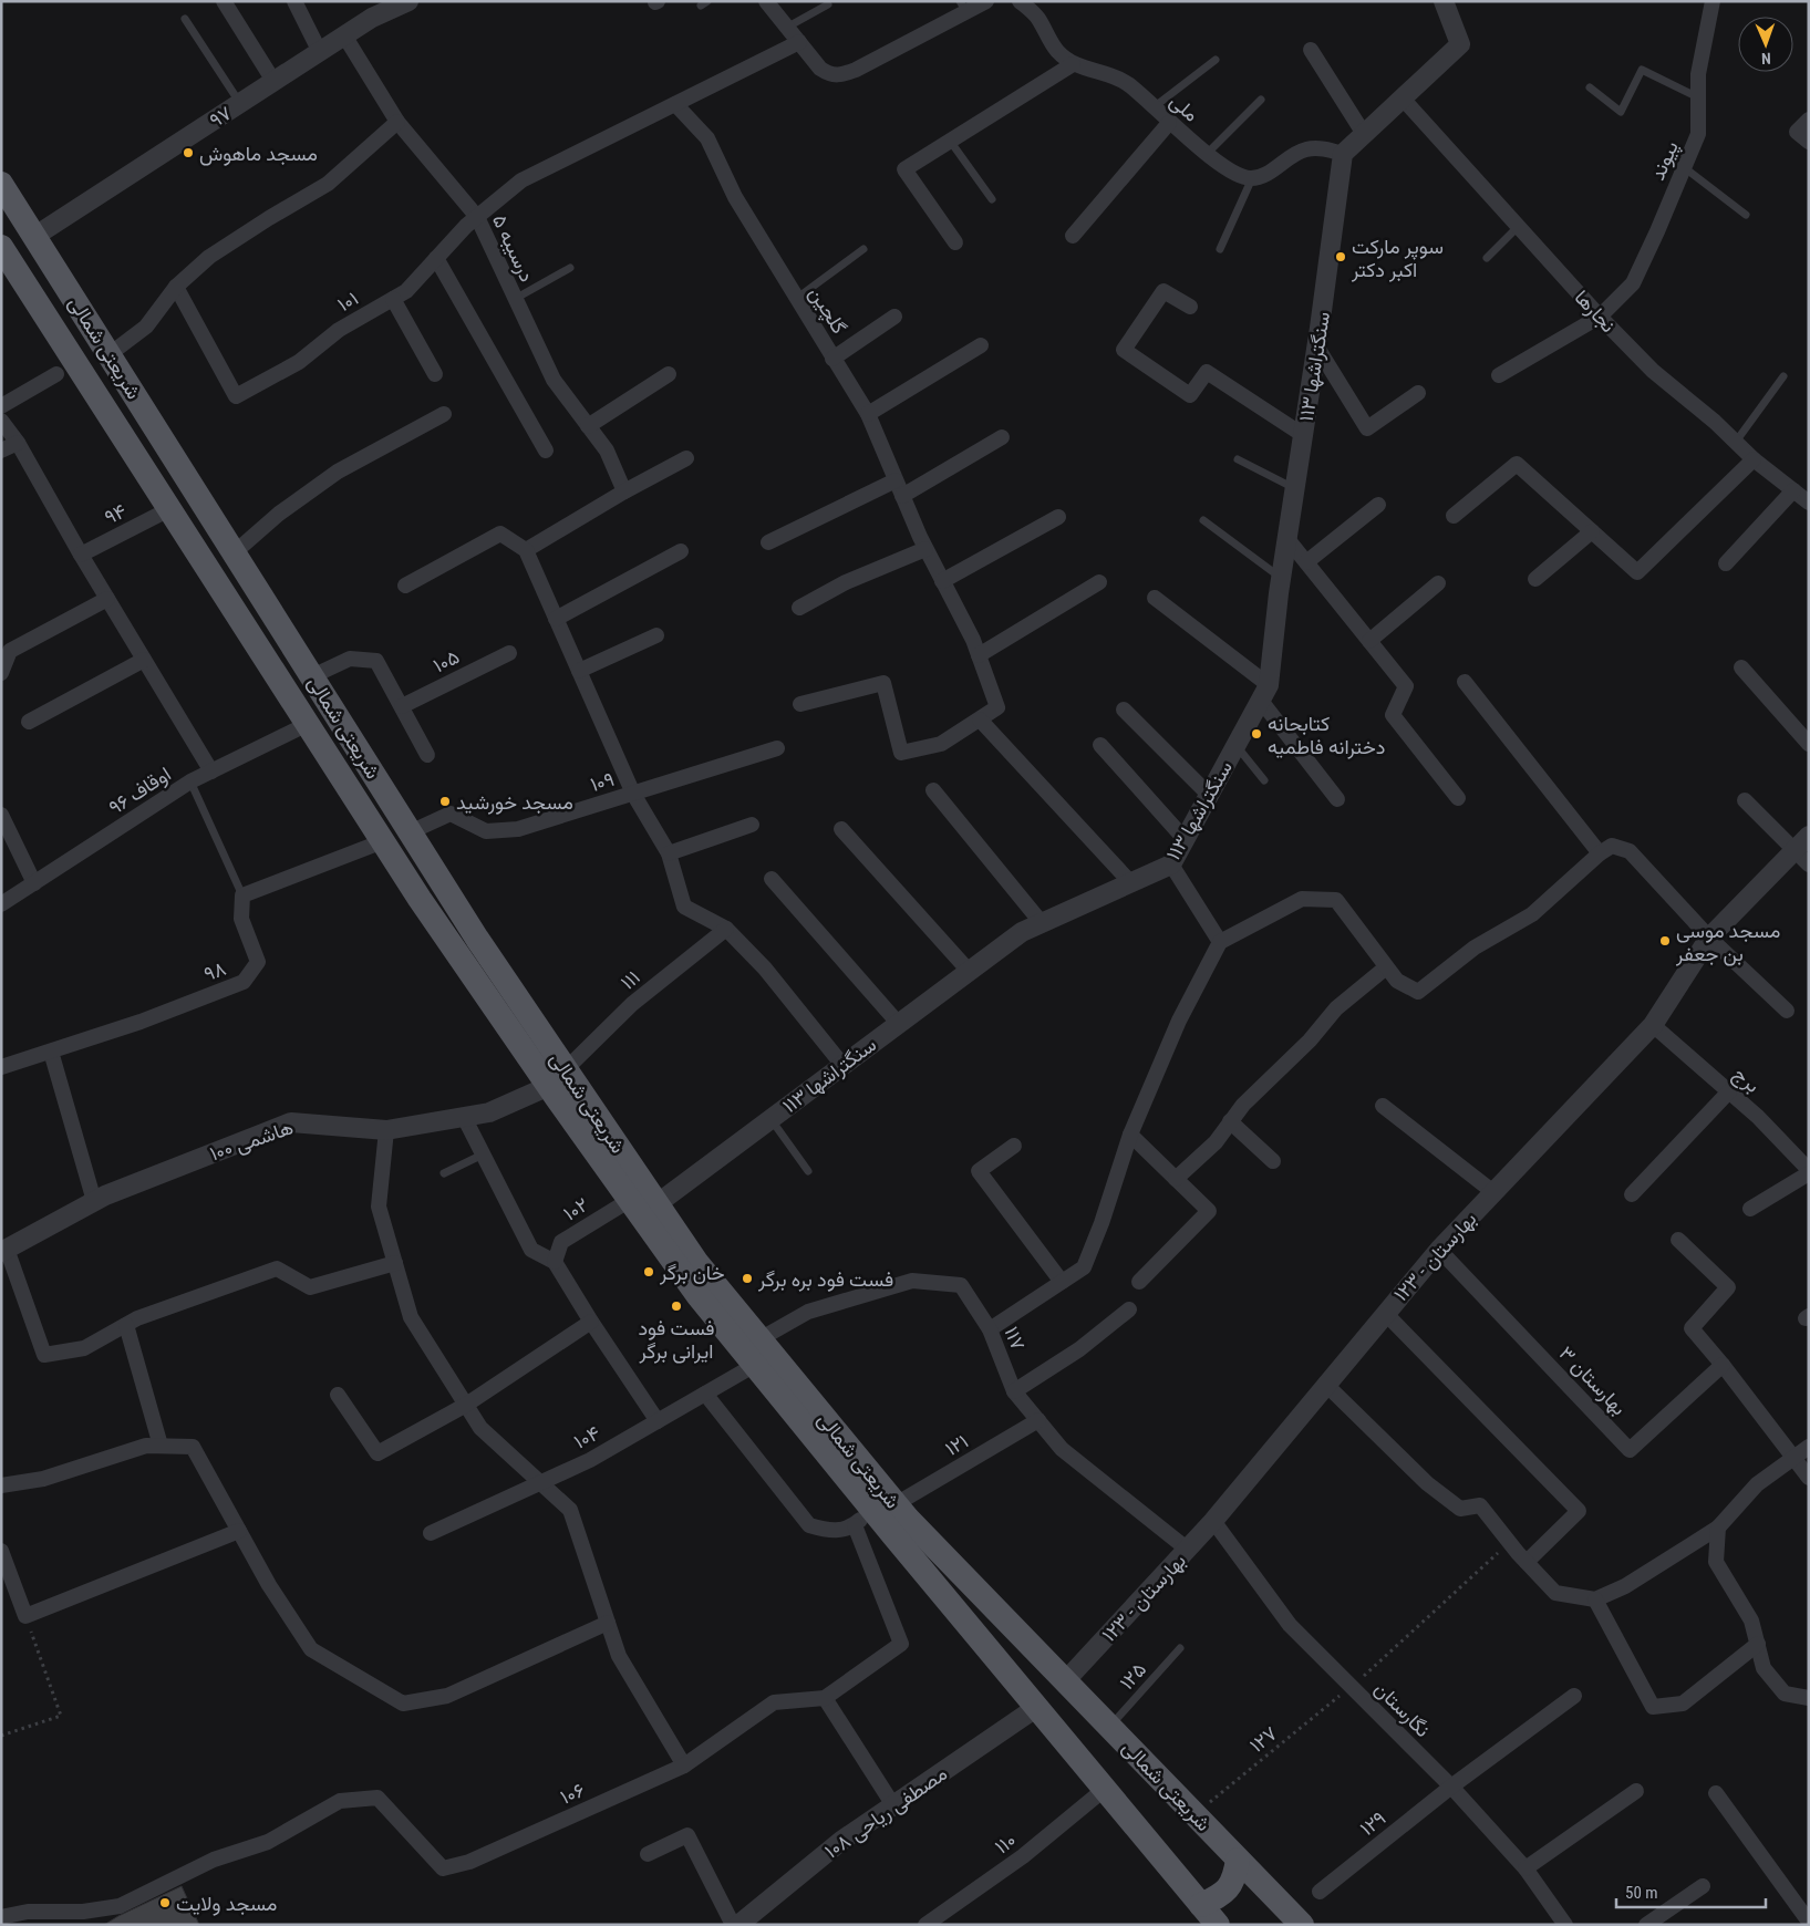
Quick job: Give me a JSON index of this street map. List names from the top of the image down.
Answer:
{
  "streets": {
    "main road": ["شریعتی شمالی"],
    "street": [
      "ملی",
      "۹۷",
      "پیوند",
      "درسیبه ۵",
      "۱۰۱",
      "گلچین",
      "نجارها",
      "سنگتراشها ۱۱۳",
      "۹۴",
      "۱۰۵",
      "۱۰۹",
      "اوقاف ۹۶",
      "۹۸",
      "۱۱۱",
      "برج",
      "هاشمی ۱۰۰",
      "۱۰۲",
      "بهارستان - ۱۲۳",
      "۱۱۷",
      "بهارستان ۳",
      "۱۰۴",
      "۱۲۱",
      "نگارستان",
      "۱۰۶",
      "مصطفی ریاحی ۱۰۸",
      "۱۲۹",
      "۱۱۰"
    ],
    "lane": ["۱۲۵"],
    "path": ["۱۲۷"]
  },
  "crossings": [
    ["۹۷", "درسیبه ۵"],
    ["۹۷", "شریعتی شمالی"],
    ["پیوند", "نجارها"],
    ["درسیبه ۵", "۱۰۱"],
    ["۱۰۱", "گلچین"],
    ["شریعتی شمالی", "سنگتراشها ۱۱۳"],
    ["شریعتی شمالی", "۹۴"],
    ["شریعتی شمالی", "۱۰۹"],
    ["شریعتی شمالی", "اوقاف ۹۶"],
    ["شریعتی شمالی", "۱۱۱"],
    ["شریعتی شمالی", "هاشمی ۱۰۰"],
    ["شریعتی شمالی", "۱۰۲"],
    ["شریعتی شمالی", "بهارستان - ۱۲۳"],
    ["شریعتی شمالی", "۱۱۷"],
    ["شریعتی شمالی", "۱۰۴"],
    ["شریعتی شمالی", "۱۲۱"],
    ["شریعتی شمالی", "۱۲۵"],
    ["شریعتی شمالی", "۱۲۷"],
    ["شریعتی شمالی", "مصطفی ریاحی ۱۰۸"],
    ["شریعتی شمالی", "۱۱۰"],
    ["۱۱۱", "هاشمی ۱۰۰"],
    ["برج", "بهارستان - ۱۲۳"],
    ["بهارستان - ۱۲۳", "۱۱۷"],
    ["بهارستان - ۱۲۳", "بهارستان ۳"],
    ["بهارستان - ۱۲۳", "نگارستان"],
    ["۱۱۷", "۱۲۱"],
    ["۱۰۴", "۱۲۱"],
    ["نگارستان", "۱۲۷"],
    ["نگارستان", "۱۲۹"]
  ],
  "places": [
    "مسجد ماهوش",
    "سوپر مارکت اکبر دکتر",
    "کتابحانه دخترانه فاطمیه",
    "مسجد خورشید",
    "مسجد موسی بن جعفر",
    "خان برگر",
    "فست فود بره برگر",
    "فست فود ایرانی برگر",
    "مسجد ولایت"
  ],
  "scale_bar": "50 m",
  "north": "bottom"
}
